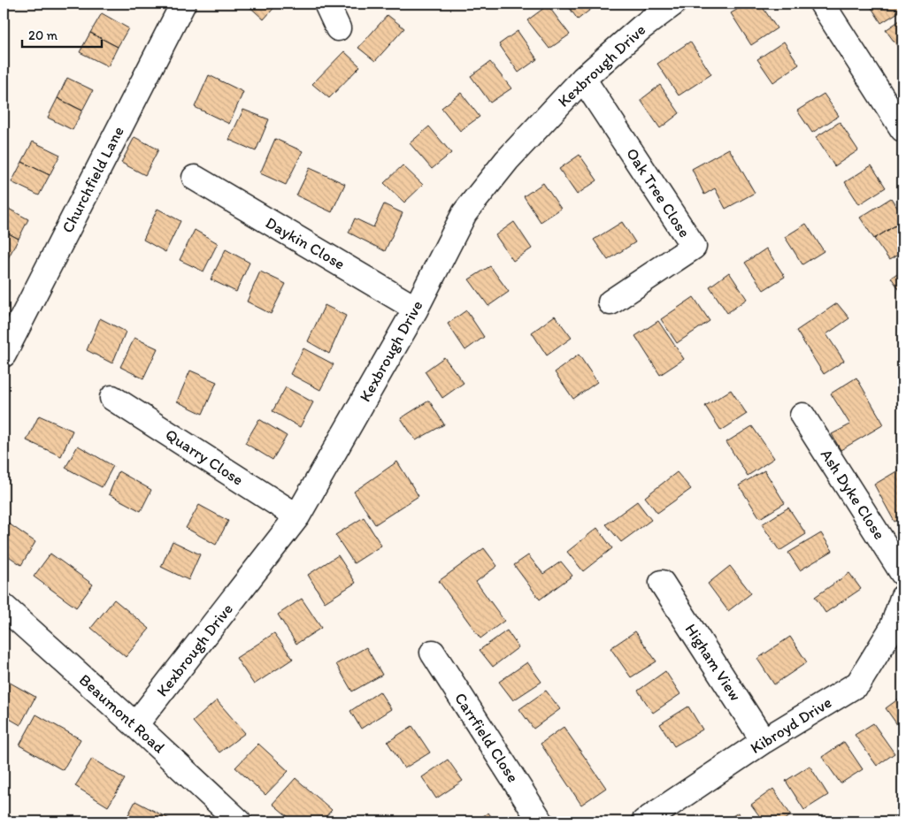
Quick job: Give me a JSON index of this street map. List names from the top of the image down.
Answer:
{
  "streets": {
    "street": [
      "Kexbrough Drive",
      "Churchfield Lane",
      "Oak Tree Close",
      "Daykin Close",
      "Quarry Close",
      "Ash Dyke Close",
      "Higham View",
      "Beaumont Road",
      "Kibroyd Drive",
      "Carrfield Close"
    ]
  },
  "crossings": [
    ["Kexbrough Drive", "Oak Tree Close"],
    ["Kexbrough Drive", "Daykin Close"],
    ["Kexbrough Drive", "Quarry Close"],
    ["Kexbrough Drive", "Beaumont Road"],
    ["Higham View", "Kibroyd Drive"]
  ],
  "scale_bar": "20 m"
}
